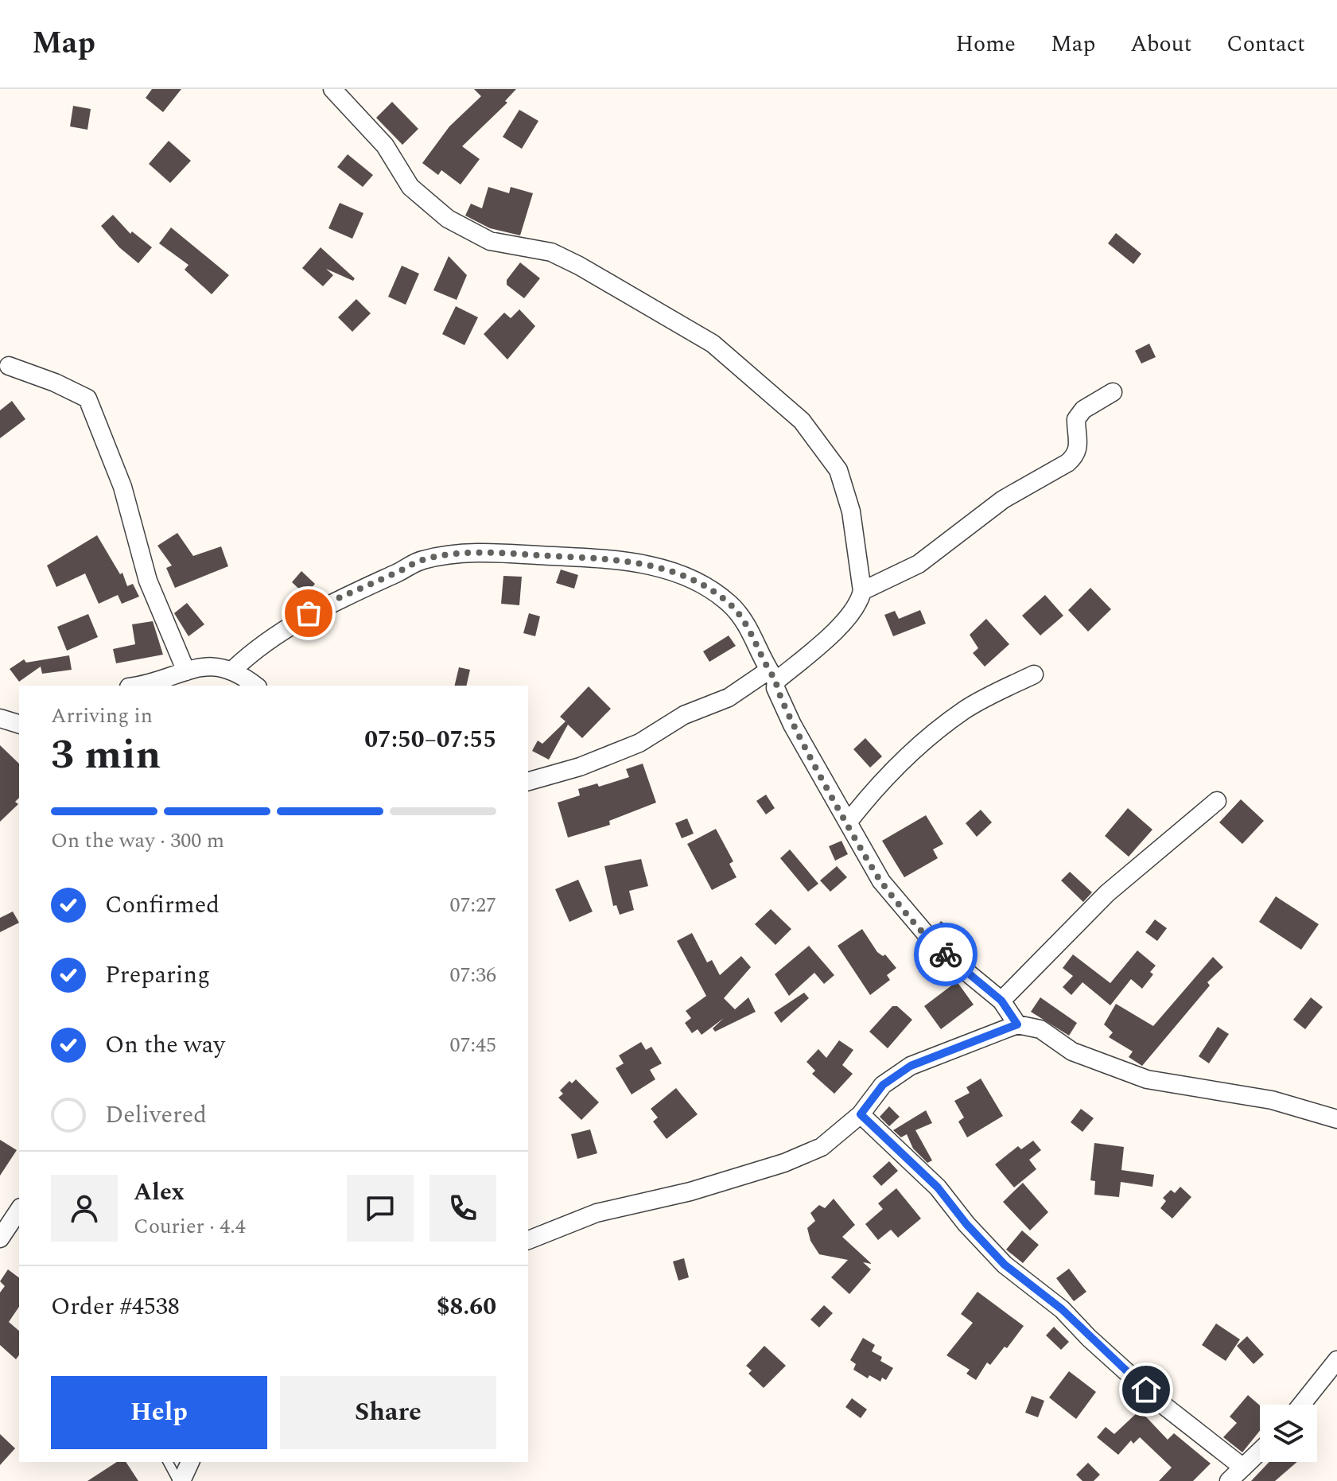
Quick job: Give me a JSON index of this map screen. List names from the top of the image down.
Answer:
{
  "page": {
    "header": "Map",
    "nav": [
      "Home",
      "Map",
      "About",
      "Contact"
    ],
    "heading": ["3 min", "Arriving in", "07:50–07:55"],
    "panel": [
      "Alex",
      "Courier · 4.4",
      "Order #4538",
      "$8.60"
    ],
    "bar": "On the way · 300 m",
    "list": [
      ["Confirmed", "07:27"],
      ["Preparing", "07:36"],
      ["On the way", "07:45"],
      "Delivered"
    ],
    "buttons": ["Help", "Share"]
  }
}
